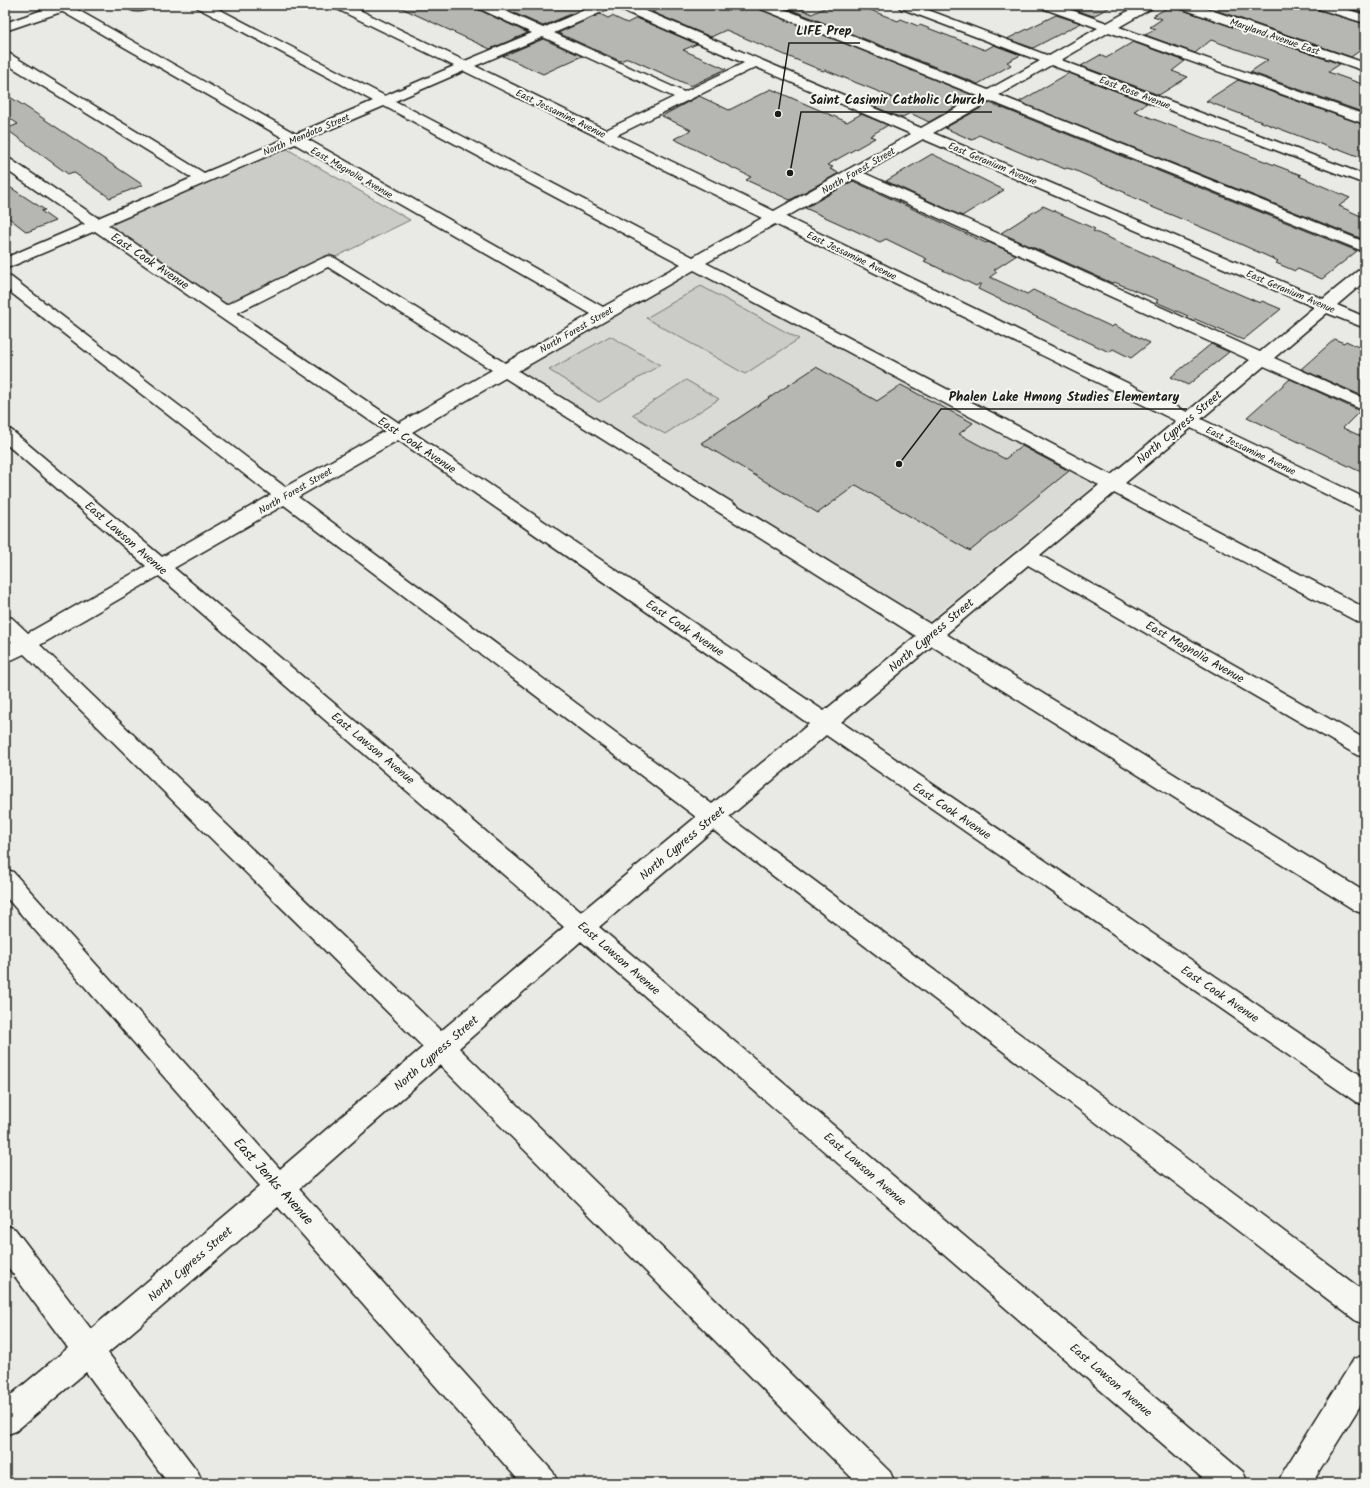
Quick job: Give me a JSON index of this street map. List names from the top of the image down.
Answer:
{
  "streets": {
    "street": [
      "Maryland Avenue East",
      "East Rose Avenue",
      "East Jessamine Avenue",
      "North Mendota Street",
      "East Geranium Avenue",
      "North Forest Street",
      "East Magnolia Avenue",
      "East Cook Avenue",
      "North Cypress Street",
      "East Lawson Avenue",
      "East Jenks Avenue"
    ]
  },
  "crossings": [
    ["East Rose Avenue", "North Forest Street"],
    ["East Jessamine Avenue", "North Mendota Street"],
    ["East Jessamine Avenue", "North Forest Street"],
    ["East Jessamine Avenue", "North Cypress Street"],
    ["North Mendota Street", "East Magnolia Avenue"],
    ["North Mendota Street", "East Cook Avenue"],
    ["East Geranium Avenue", "North Forest Street"],
    ["East Geranium Avenue", "North Cypress Street"],
    ["North Forest Street", "East Magnolia Avenue"],
    ["North Forest Street", "East Cook Avenue"],
    ["North Forest Street", "East Lawson Avenue"],
    ["East Magnolia Avenue", "North Cypress Street"],
    ["East Cook Avenue", "North Cypress Street"],
    ["North Cypress Street", "East Lawson Avenue"],
    ["North Cypress Street", "East Jenks Avenue"]
  ],
  "places": ["LIFE Prep", "Saint Casimir Catholic Church", "Phalen Lake Hmong Studies Elementary"]
}
